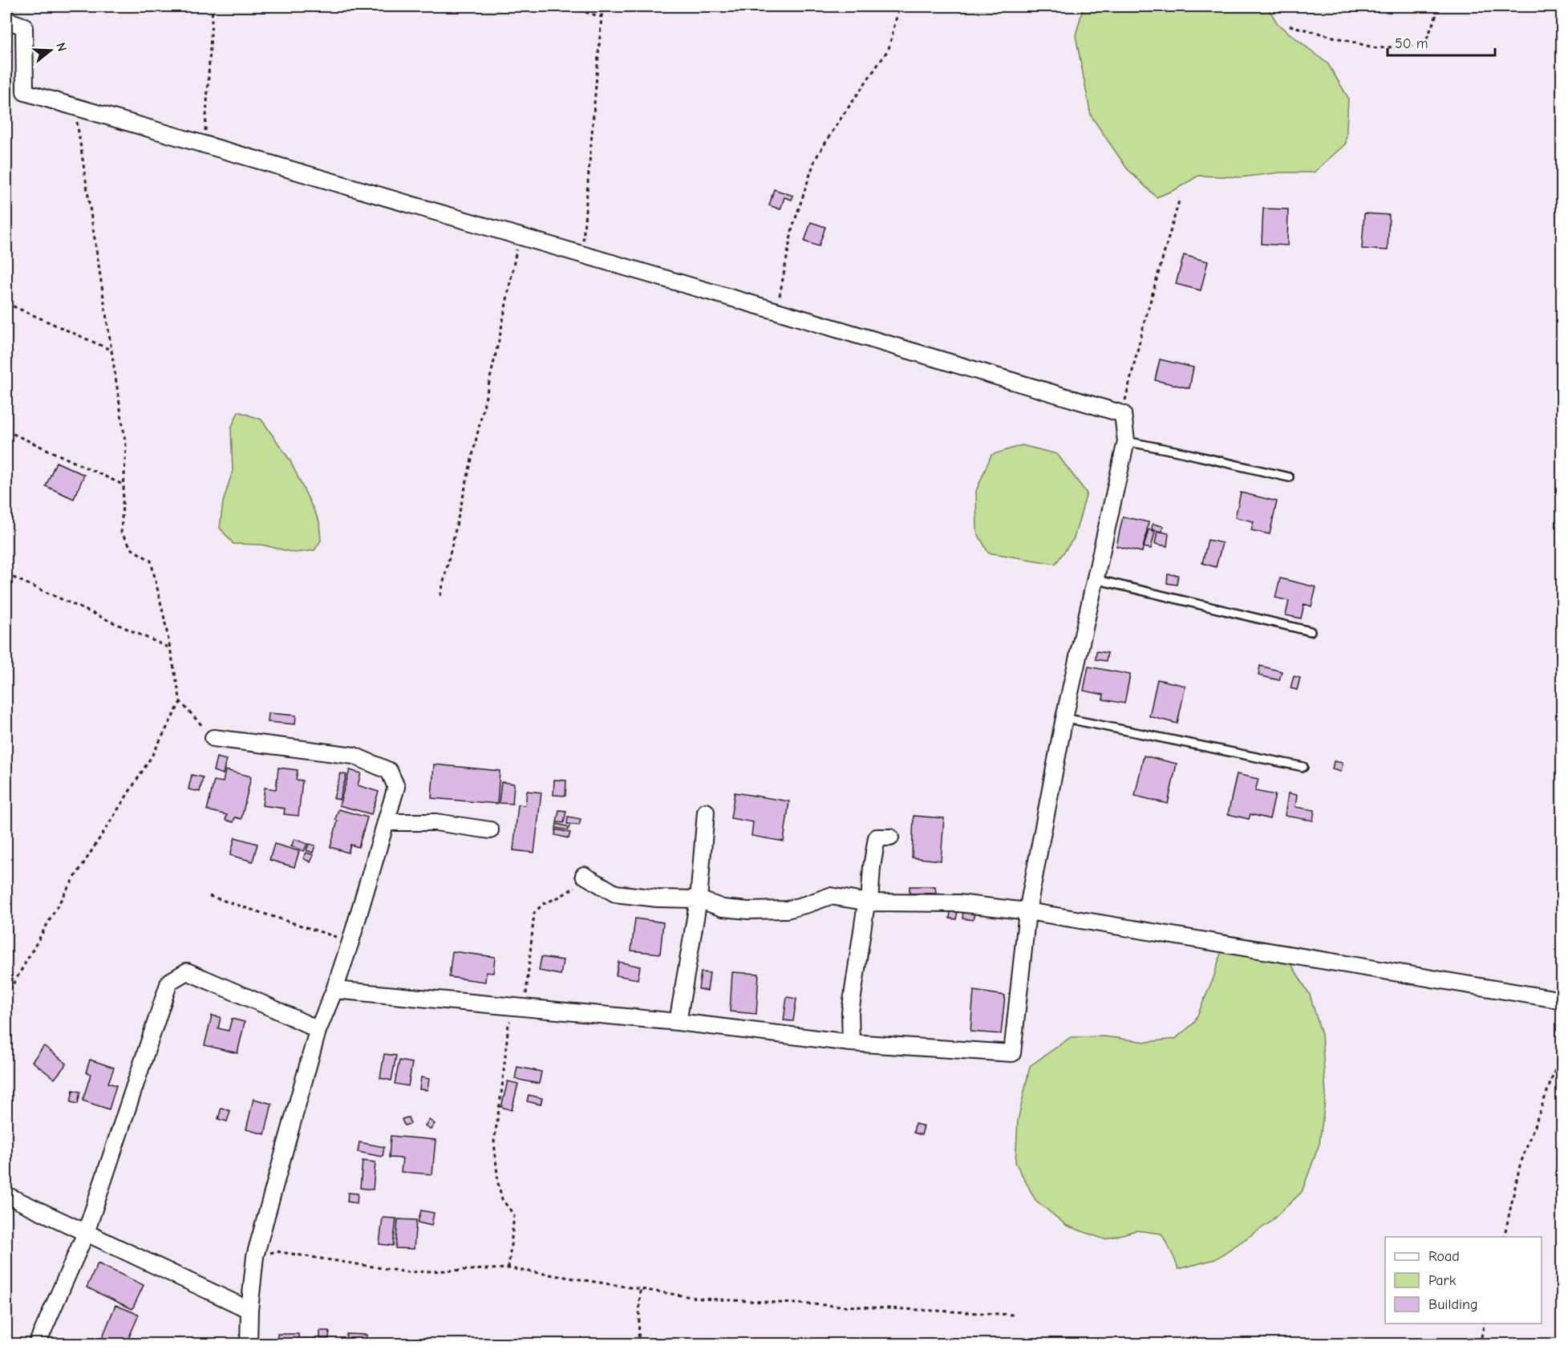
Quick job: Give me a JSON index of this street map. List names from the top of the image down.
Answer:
{
  "legend": ["Road", "Park", "Building"],
  "scale_bar": "50 m",
  "north": "right"
}
